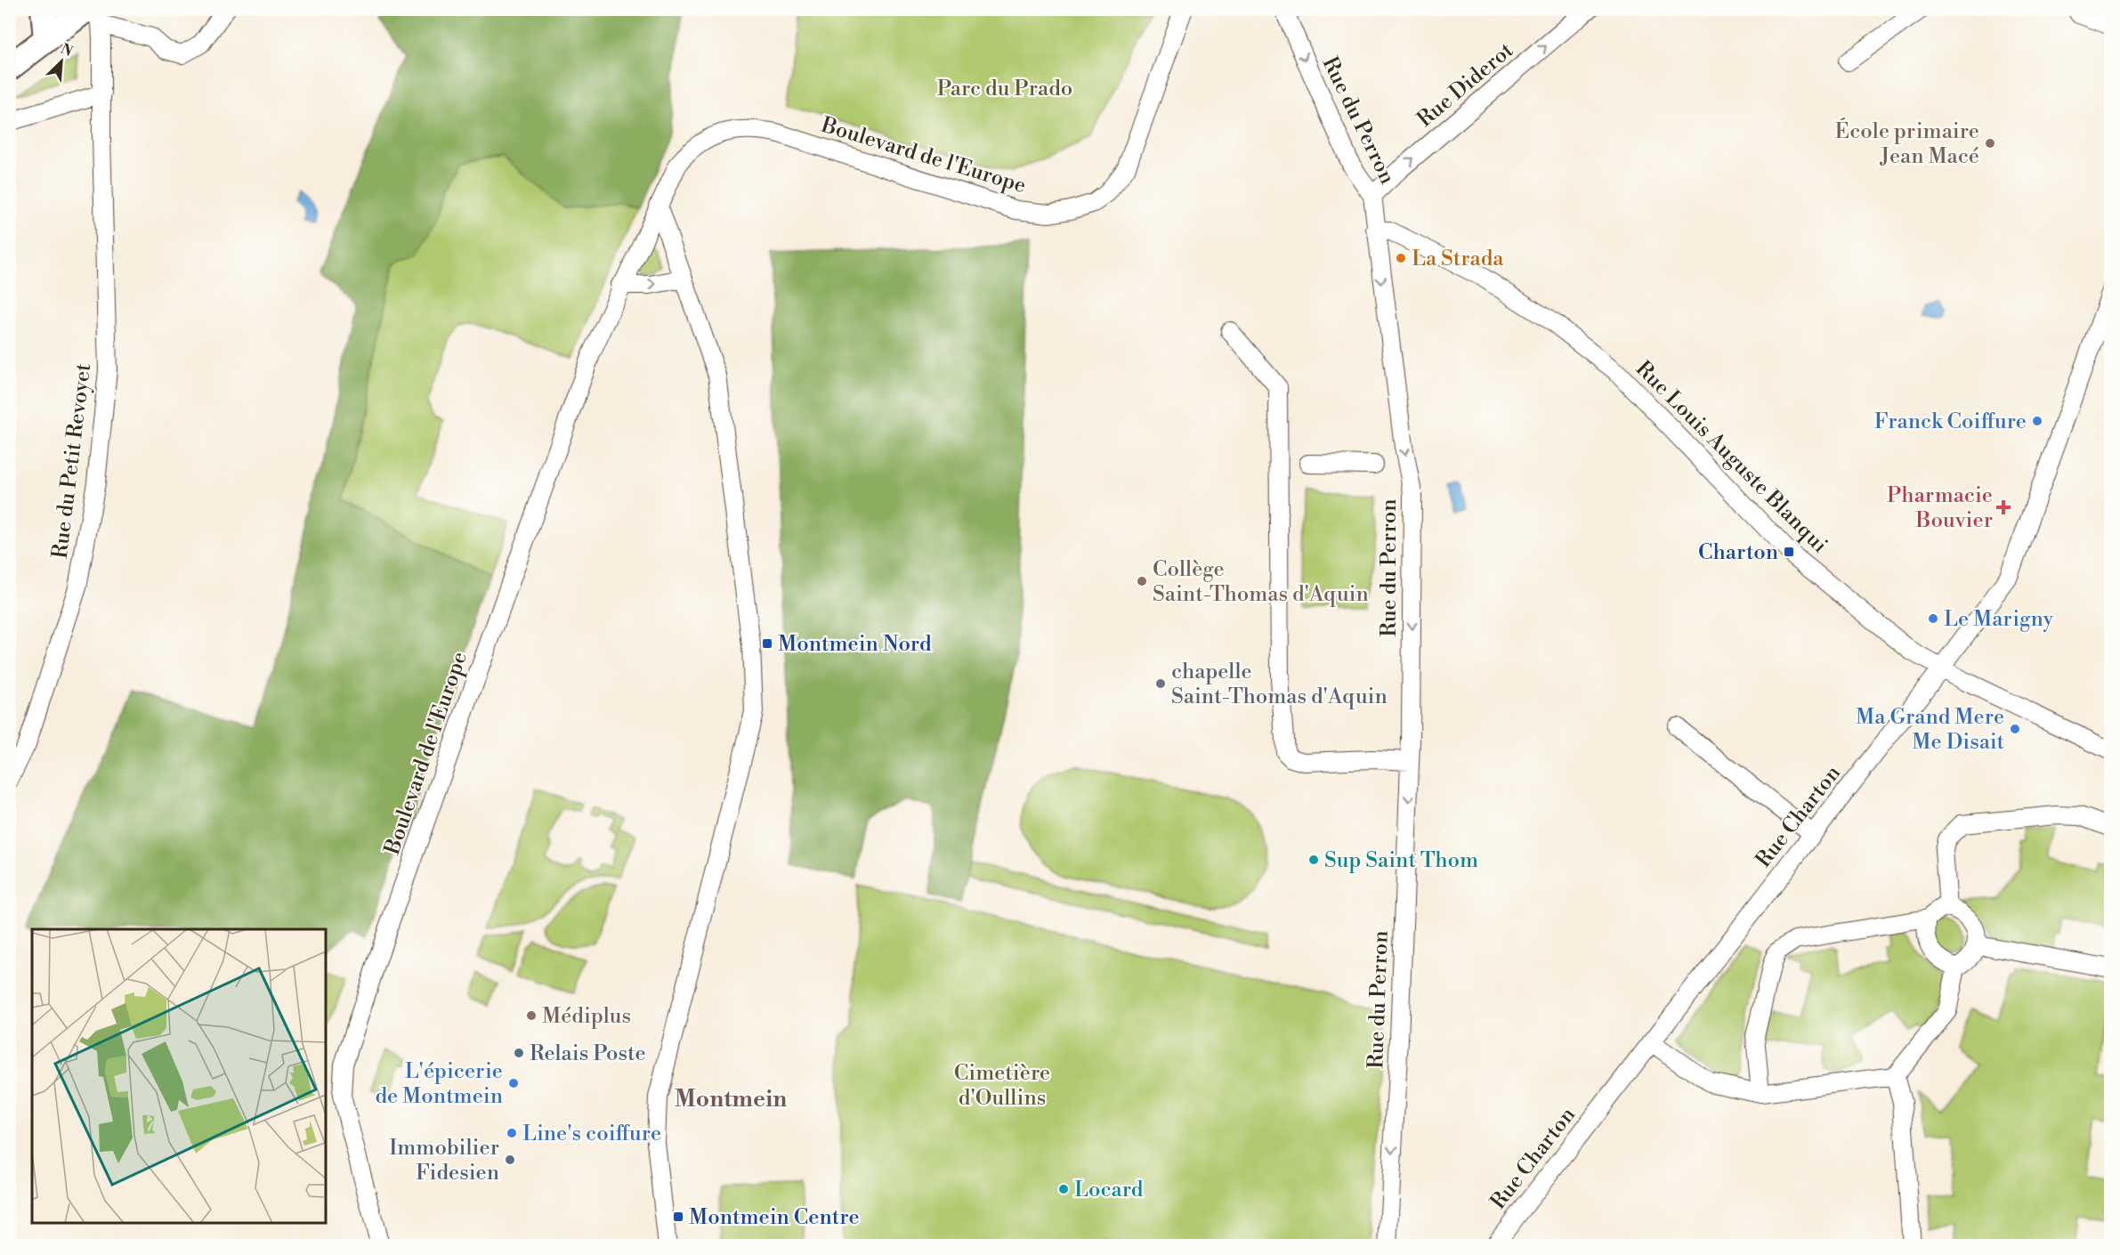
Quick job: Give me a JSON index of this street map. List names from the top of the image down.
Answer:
{
  "streets": {
    "street": [
      "Rue Diderot",
      "Rue du Perron",
      "Boulevard de l'Europe",
      "Rue Louis Auguste Blanqui",
      "Rue du Petit Revoyet",
      "Rue Charton"
    ]
  },
  "crossings": [
    ["Rue Diderot", "Rue du Perron"],
    ["Rue du Perron", "Rue Louis Auguste Blanqui"],
    ["Rue Louis Auguste Blanqui", "Rue Charton"]
  ],
  "one_way": ["Rue Diderot", "Rue du Perron"],
  "districts": ["Montmein"],
  "parks": ["Parc du Prado", "Cimetière d'Oullins"],
  "places": {
    "other": [
      "École primaire Jean Macé",
      "La Strada",
      "Franck Coiffure",
      "Collège Saint-Thomas d'Aquin",
      "Le Marigny",
      "chapelle Saint-Thomas d'Aquin",
      "Ma Grand Mere Me Disait",
      "Sup Saint Thom",
      "Médiplus",
      "Relais Poste",
      "L'épicerie de Montmein",
      "Line's coiffure",
      "Immobilier Fidesien",
      "Locard"
    ],
    "health": ["Pharmacie Bouvier"],
    "transit": ["Charton", "Montmein Nord", "Montmein Centre"]
  },
  "north": "top right"
}
